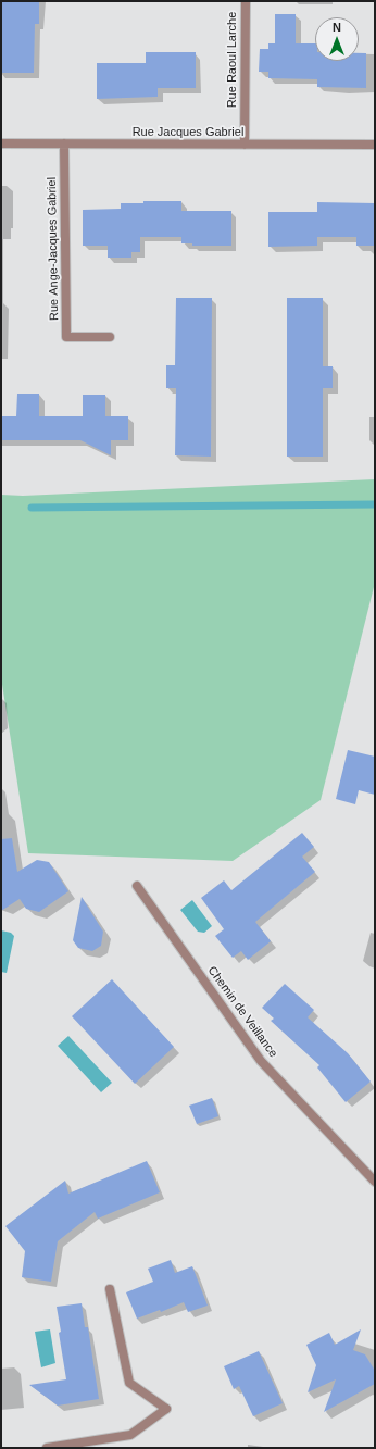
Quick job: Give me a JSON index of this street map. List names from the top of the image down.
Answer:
{
  "streets": {
    "street": [
      "Rue Raoul Larche",
      "Rue Jacques Gabriel",
      "Rue Ange-Jacques Gabriel",
      "Chemin de Veillance"
    ]
  },
  "crossings": [
    ["Rue Raoul Larche", "Rue Jacques Gabriel"],
    ["Rue Jacques Gabriel", "Rue Ange-Jacques Gabriel"]
  ],
  "north": "top"
}
